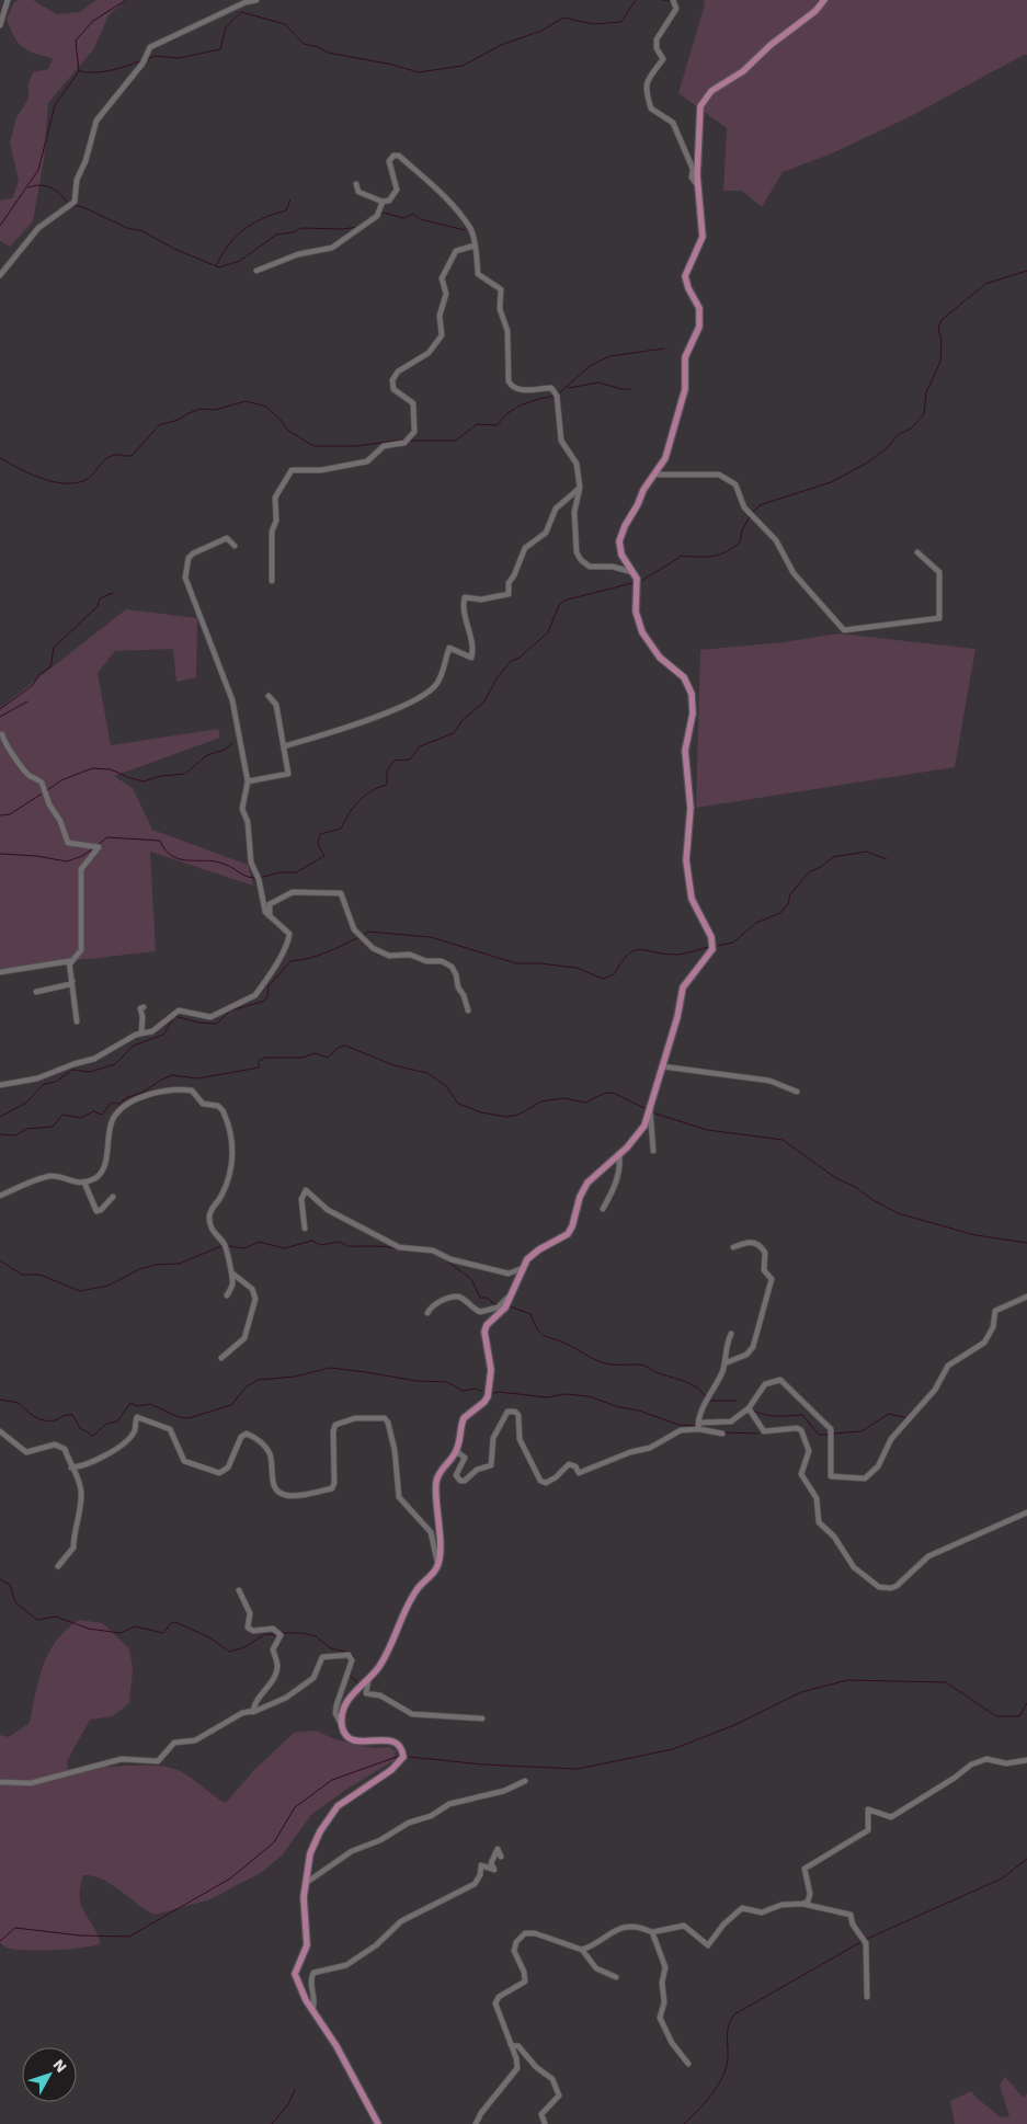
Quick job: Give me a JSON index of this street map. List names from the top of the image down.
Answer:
{
  "north": "top right"
}
